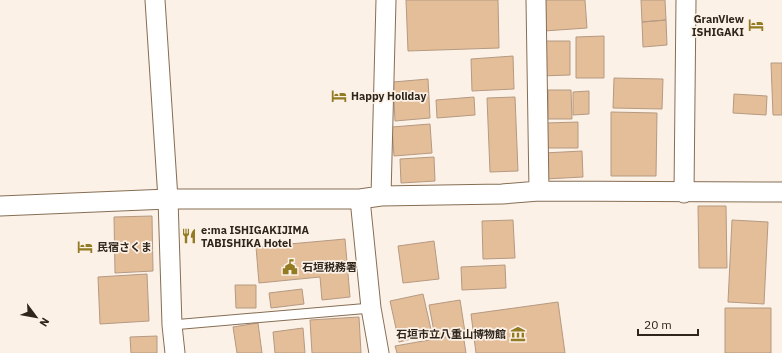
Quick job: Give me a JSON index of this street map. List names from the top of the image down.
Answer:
{
  "places": {
    "hotel": ["GranView ISHIGAKI", "Happy Holiday", "民宿さくま"],
    "restaurant": ["e:ma ISHIGAKIJIMA TABISHIKA Hotel"],
    "public building": ["石垣税務署"],
    "museum": ["石垣市立八重山博物館"]
  },
  "scale_bar": "20 m",
  "north": "bottom right"
}
